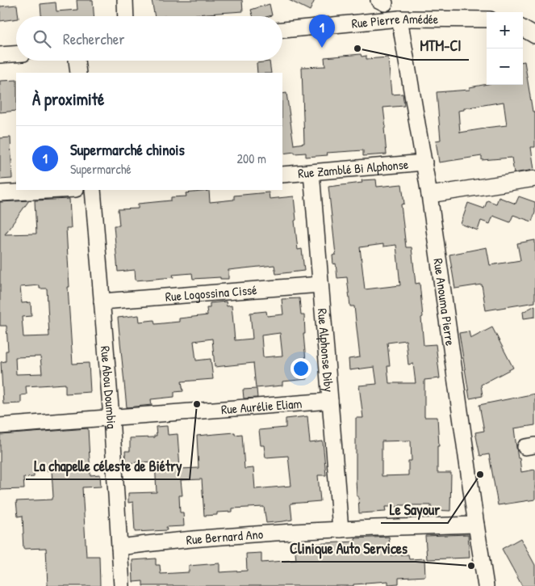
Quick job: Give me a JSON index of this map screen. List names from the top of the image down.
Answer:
{
  "streets": {
    "street": [
      "Rue Pierre Amédée",
      "Rue Zamblé Bi Alphonse",
      "Rue Logossina Cissé",
      "Rue Anouma Pierre",
      "Rue Alphonse Diby",
      "Rue Abou Doumbia",
      "Rue Aurélie Eliam",
      "Rue Bernard Ano"
    ]
  },
  "crossings": [
    ["Rue Pierre Amédée", "Rue Anouma Pierre"],
    ["Rue Zamblé Bi Alphonse", "Rue Anouma Pierre"],
    ["Rue Zamblé Bi Alphonse", "Rue Alphonse Diby"],
    ["Rue Logossina Cissé", "Rue Alphonse Diby"],
    ["Rue Logossina Cissé", "Rue Abou Doumbia"],
    ["Rue Anouma Pierre", "Rue Bernard Ano"],
    ["Rue Alphonse Diby", "Rue Aurélie Eliam"],
    ["Rue Alphonse Diby", "Rue Bernard Ano"],
    ["Rue Abou Doumbia", "Rue Aurélie Eliam"],
    ["Rue Abou Doumbia", "Rue Bernard Ano"]
  ],
  "places": [
    "MTM-CI",
    "La chapelle céleste de Biétry",
    "Le Sayour",
    "Clinique Auto Services"
  ],
  "page": {
    "map_buttons": ["+", "−"],
    "pins": "1",
    "search": "Rechercher",
    "heading": "À proximité",
    "list": [
      {
        "mark": "1",
        "name": "Supermarché chinois",
        "note": "Supermarché",
        "value": "200 m"
      }
    ]
  }
}
